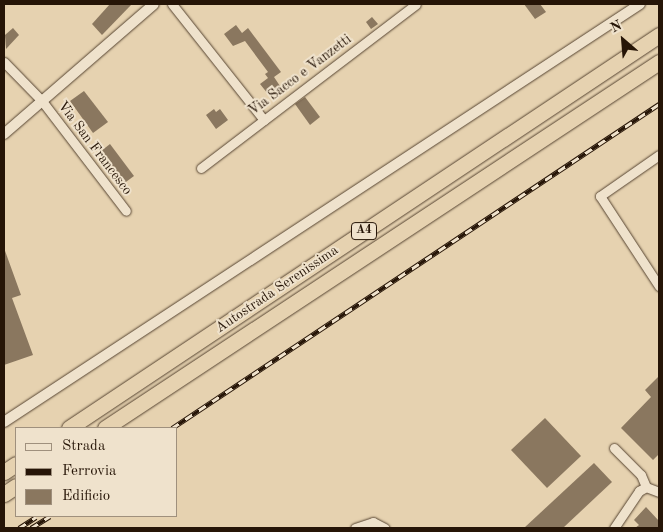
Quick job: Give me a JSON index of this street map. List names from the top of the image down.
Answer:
{
  "streets": {
    "highway": ["A4", "Autostrada Serenissima"],
    "street": ["Via Sacco e Vanzetti", "Via San Francesco"]
  },
  "legend": ["Strada", "Ferrovia", "Edificio"],
  "north": "top left"
}
